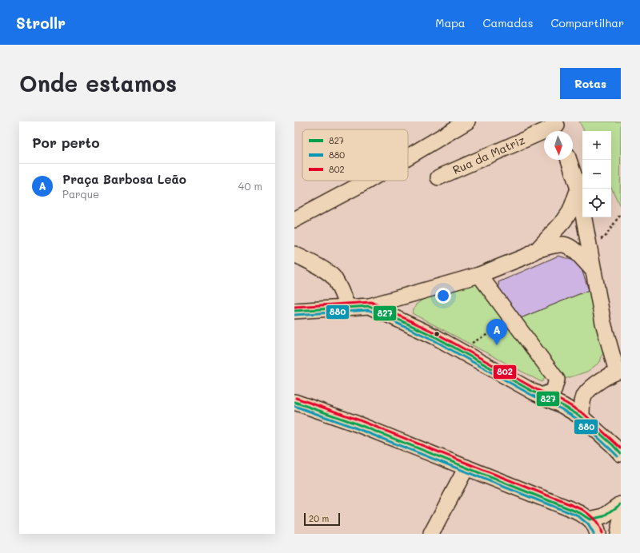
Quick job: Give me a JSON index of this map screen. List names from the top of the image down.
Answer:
{
  "streets": {
    "street": ["Rua da Matriz"]
  },
  "lines": ["transit line 802", "transit line 827", "transit line 880"],
  "legend": ["827", "880", "802"],
  "scale_bar": "20 m",
  "north": "bottom",
  "page": {
    "header": "Strollr",
    "nav": ["Mapa", "Camadas", "Compartilhar"],
    "buttons": "Rotas",
    "title": "Onde estamos",
    "heading": "Por perto",
    "map_buttons": ["+", "−"],
    "list": [
      {
        "mark": "A",
        "name": "Praça Barbosa Leão",
        "note": "Parque",
        "value": "40 m"
      }
    ],
    "pins": "A",
    "scale": "20 m"
  }
}
